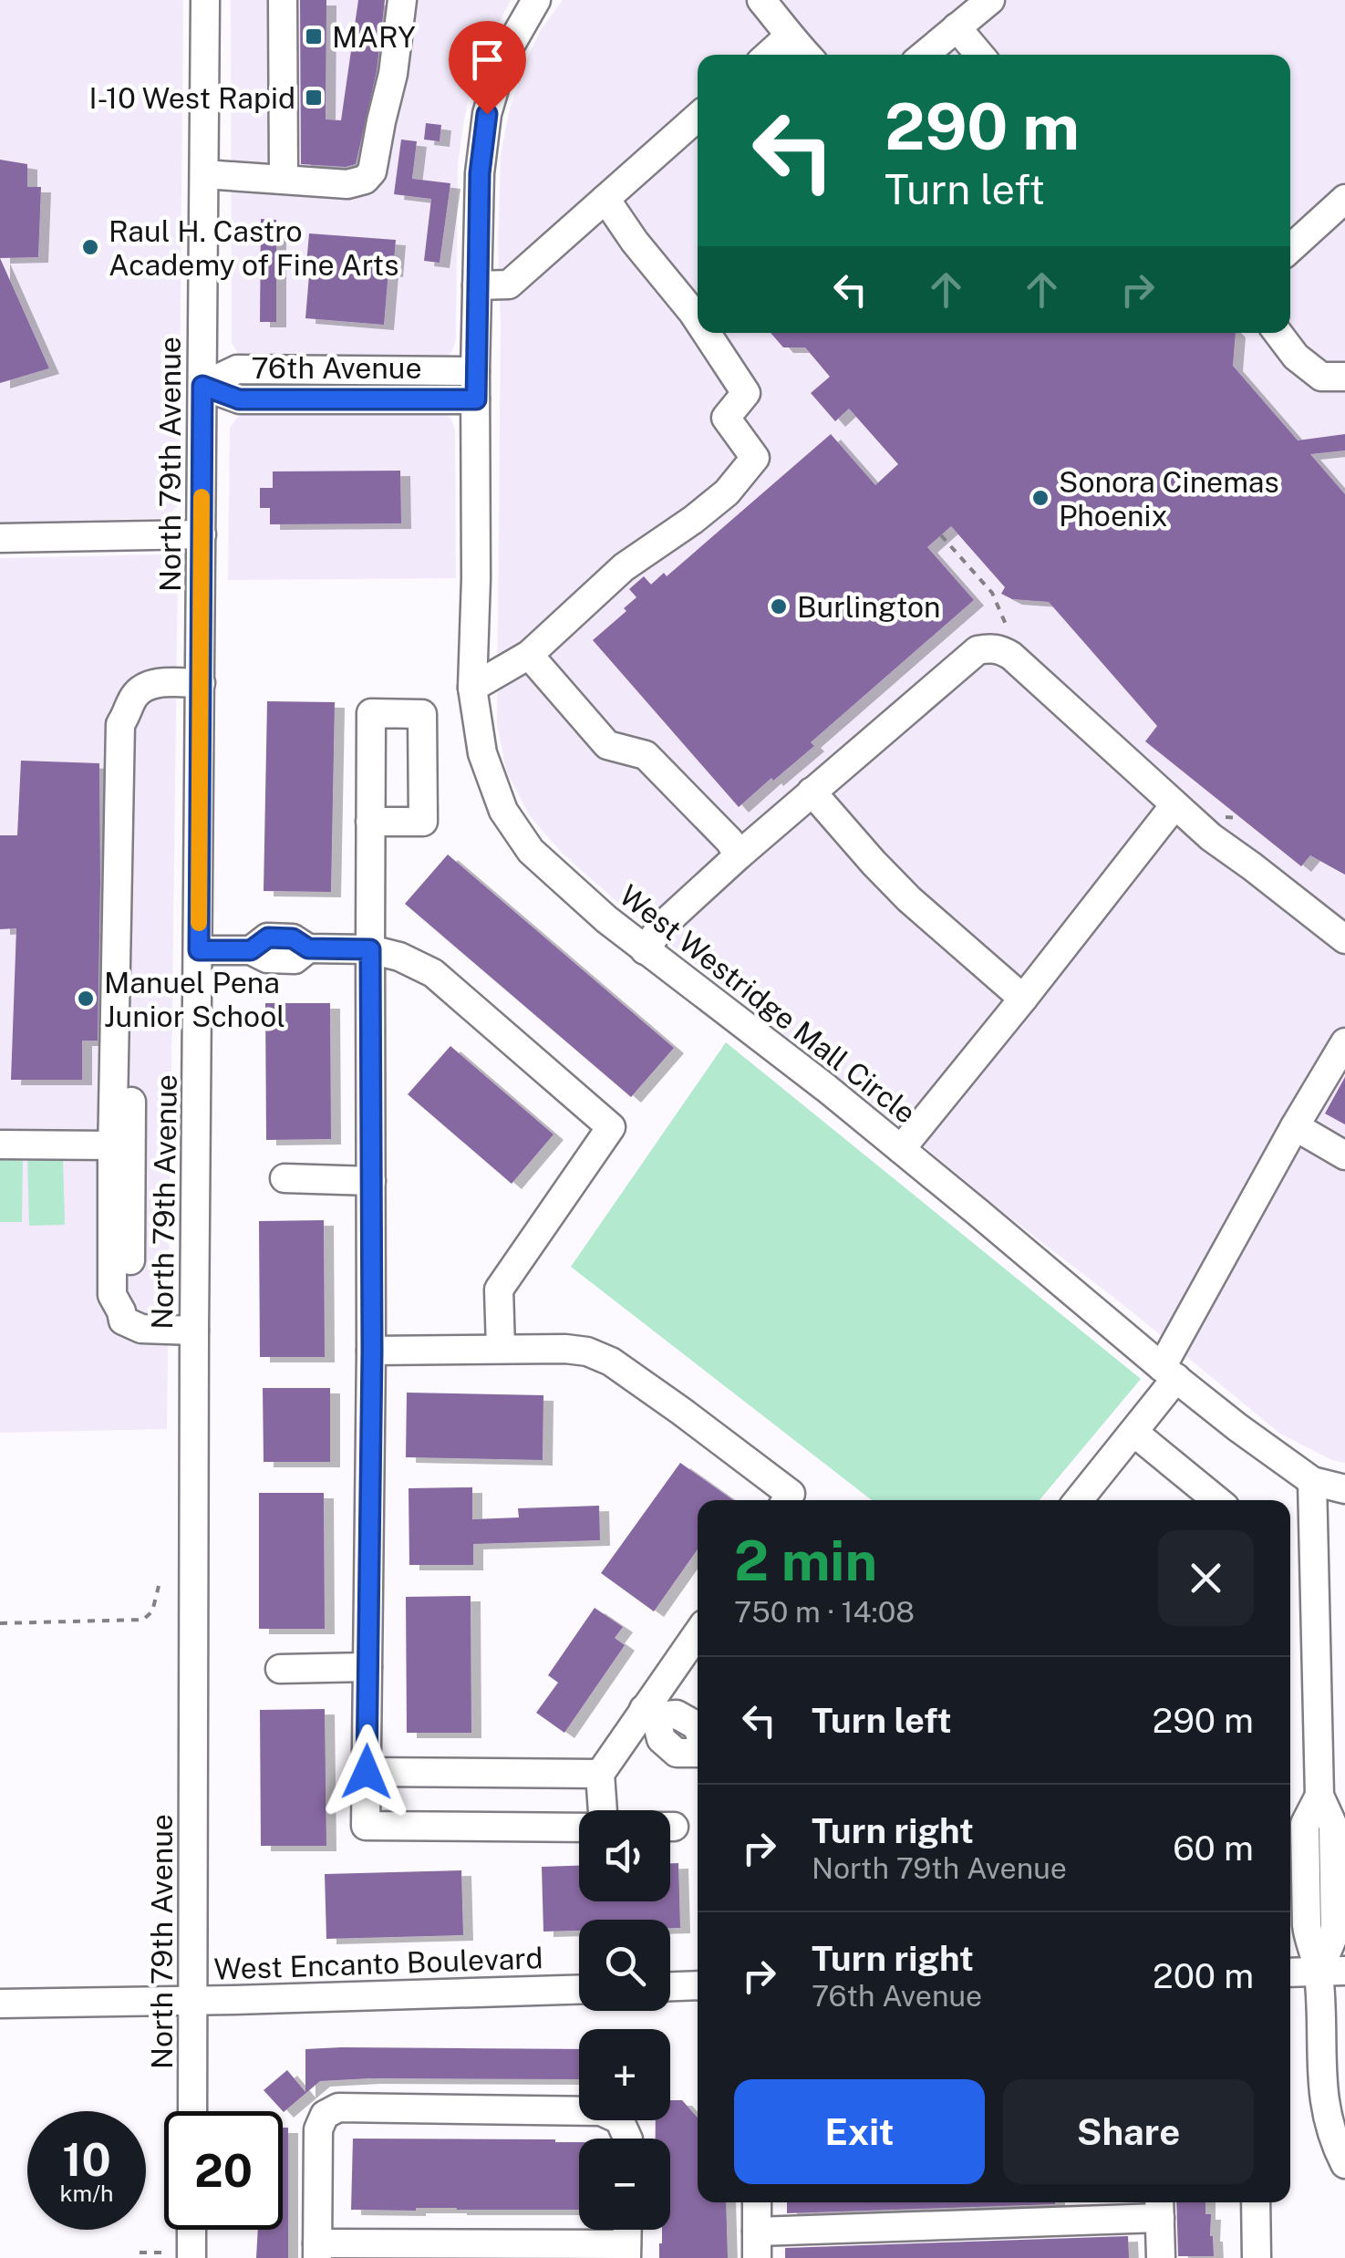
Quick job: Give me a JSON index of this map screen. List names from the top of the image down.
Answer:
{
  "streets": {
    "street": [
      "76th Avenue",
      "North 79th Avenue",
      "West Westridge Mall Circle",
      "West Encanto Boulevard"
    ]
  },
  "crossings": [
    ["76th Avenue", "North 79th Avenue"],
    ["76th Avenue", "West Westridge Mall Circle"],
    ["North 79th Avenue", "West Encanto Boulevard"]
  ],
  "places": {
    "transit": ["MARY", "I-10 West Rapid"],
    "other": [
      "Raul H. Castro Academy of Fine Arts",
      "Sonora Cinemas Phoenix",
      "Burlington",
      "Manuel Pena Junior School"
    ]
  },
  "page": {
    "turn": ["290 m", "Turn left"],
    "heading": ["2 min", "750 m · 14:08"],
    "list": [
      {
        "name": "Turn left",
        "value": "290 m"
      },
      {
        "name": "Turn right",
        "note": "North 79th Avenue",
        "value": "60 m"
      },
      {
        "name": "Turn right",
        "note": "76th Avenue",
        "value": "200 m"
      }
    ],
    "map_buttons": ["+", "−"],
    "buttons": ["Exit", "Share"],
    "speed": "10 km/h",
    "limit": "20"
  }
}
